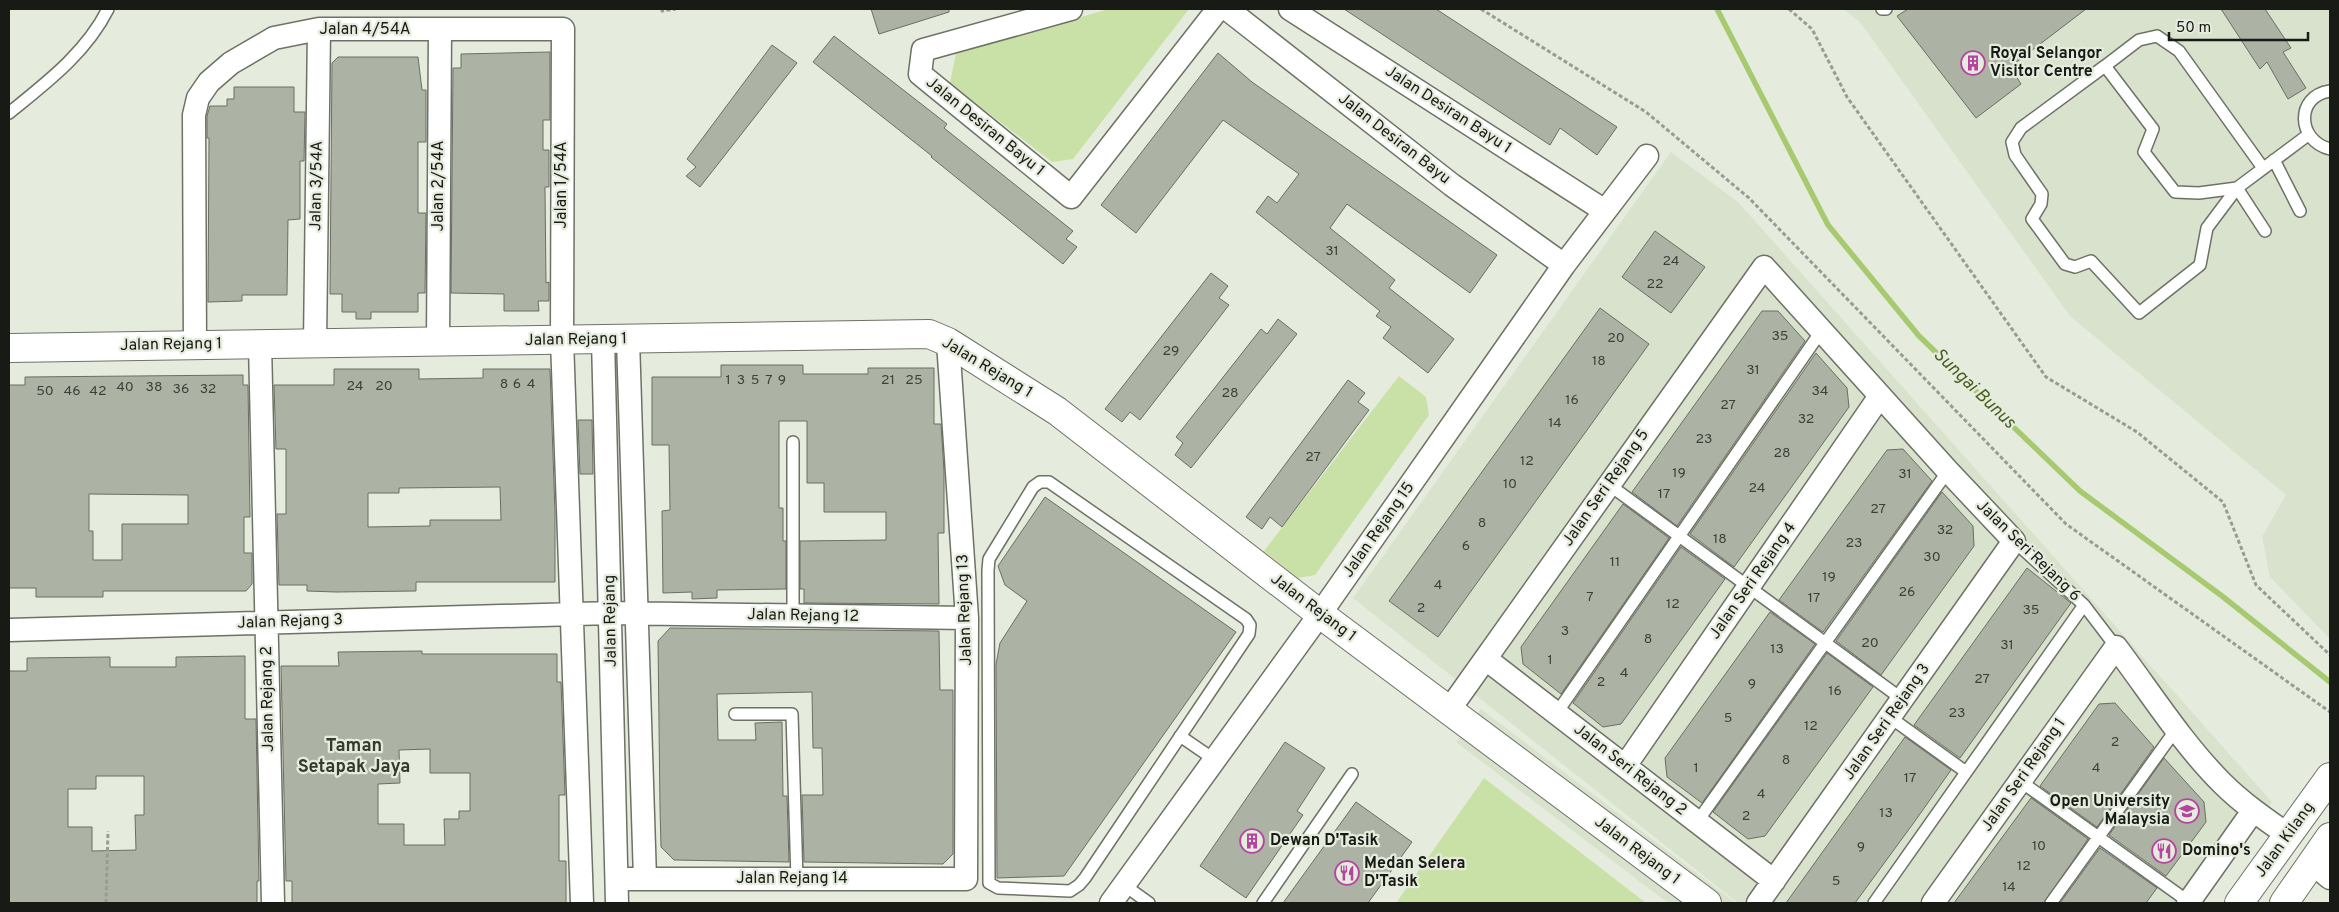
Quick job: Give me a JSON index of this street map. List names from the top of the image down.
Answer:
{
  "streets": {
    "street": [
      "Jalan 4/54A",
      "Jalan Desiran Bayu 1",
      "Jalan Desiran Bayu",
      "Jalan 1/54A",
      "Jalan 3/54A",
      "Jalan 2/54A",
      "Jalan Rejang 1",
      "Jalan Seri Rejang 5",
      "Jalan Rejang 15",
      "Jalan Seri Rejang 6",
      "Jalan Seri Rejang 4",
      "Jalan Rejang 13",
      "Jalan Rejang 12",
      "Jalan Rejang",
      "Jalan Rejang 3",
      "Jalan Rejang 2",
      "Jalan Seri Rejang 3",
      "Jalan Seri Rejang 2",
      "Jalan Seri Rejang 1",
      "Jalan Kilang",
      "Jalan Rejang 14"
    ]
  },
  "crossings": [
    ["Jalan 4/54A", "Jalan 1/54A"],
    ["Jalan 4/54A", "Jalan 3/54A"],
    ["Jalan 4/54A", "Jalan 2/54A"],
    ["Jalan 4/54A", "Jalan Rejang 1"],
    ["Jalan Desiran Bayu 1", "Jalan Rejang 15"],
    ["Jalan Desiran Bayu", "Jalan Rejang 15"],
    ["Jalan 1/54A", "Jalan Rejang 1"],
    ["Jalan 1/54A", "Jalan Rejang 3"],
    ["Jalan 3/54A", "Jalan Rejang 1"],
    ["Jalan 2/54A", "Jalan Rejang 1"],
    ["Jalan Rejang 1", "Jalan Seri Rejang 5"],
    ["Jalan Rejang 1", "Jalan Rejang 15"],
    ["Jalan Rejang 1", "Jalan Rejang 13"],
    ["Jalan Rejang 1", "Jalan Rejang"],
    ["Jalan Rejang 1", "Jalan Rejang 2"],
    ["Jalan Seri Rejang 5", "Jalan Seri Rejang 6"],
    ["Jalan Seri Rejang 5", "Jalan Seri Rejang 2"],
    ["Jalan Seri Rejang 6", "Jalan Seri Rejang 4"],
    ["Jalan Seri Rejang 6", "Jalan Seri Rejang 3"],
    ["Jalan Seri Rejang 6", "Jalan Seri Rejang 1"],
    ["Jalan Seri Rejang 6", "Jalan Kilang"],
    ["Jalan Seri Rejang 4", "Jalan Seri Rejang 2"],
    ["Jalan Rejang 13", "Jalan Rejang 12"],
    ["Jalan Rejang 13", "Jalan Rejang 14"],
    ["Jalan Rejang 12", "Jalan Rejang"],
    ["Jalan Rejang 12", "Jalan Rejang 3"],
    ["Jalan Rejang", "Jalan Rejang 3"],
    ["Jalan Rejang", "Jalan Rejang 14"],
    ["Jalan Rejang 3", "Jalan Rejang 2"],
    ["Jalan Seri Rejang 3", "Jalan Seri Rejang 2"]
  ],
  "districts": ["Taman Setapak Jaya"],
  "water": ["Sungai Bunus"],
  "places": {
    "building": ["Royal Selangor Visitor Centre", "Dewan D'Tasik"],
    "school or university": ["Open University Malaysia"],
    "restaurant": ["Domino's", "Medan Selera D'Tasik"]
  },
  "house_numbers": [
    "31",
    "24",
    "22",
    "35",
    "20",
    "29",
    "18",
    "31",
    "1",
    "3",
    "5",
    "7",
    "9",
    "21",
    "25",
    "8",
    "6",
    "4",
    "24",
    "20",
    "40",
    "38",
    "36",
    "32",
    "50",
    "46",
    "42",
    "34",
    "28",
    "16",
    "27",
    "32",
    "14",
    "23",
    "28",
    "27",
    "12",
    "19",
    "31",
    "10",
    "24",
    "17",
    "27",
    "8",
    "32",
    "18",
    "23",
    "6",
    "30",
    "11",
    "19",
    "4",
    "26",
    "7",
    "17",
    "12",
    "2",
    "35",
    "3",
    "8",
    "20",
    "31",
    "13",
    "1",
    "4",
    "27",
    "2",
    "9",
    "16",
    "23",
    "5",
    "12",
    "2",
    "8",
    "1",
    "4",
    "17",
    "4",
    "13",
    "2",
    "10",
    "9",
    "12",
    "5",
    "14"
  ],
  "scale_bar": "50 m"
}
